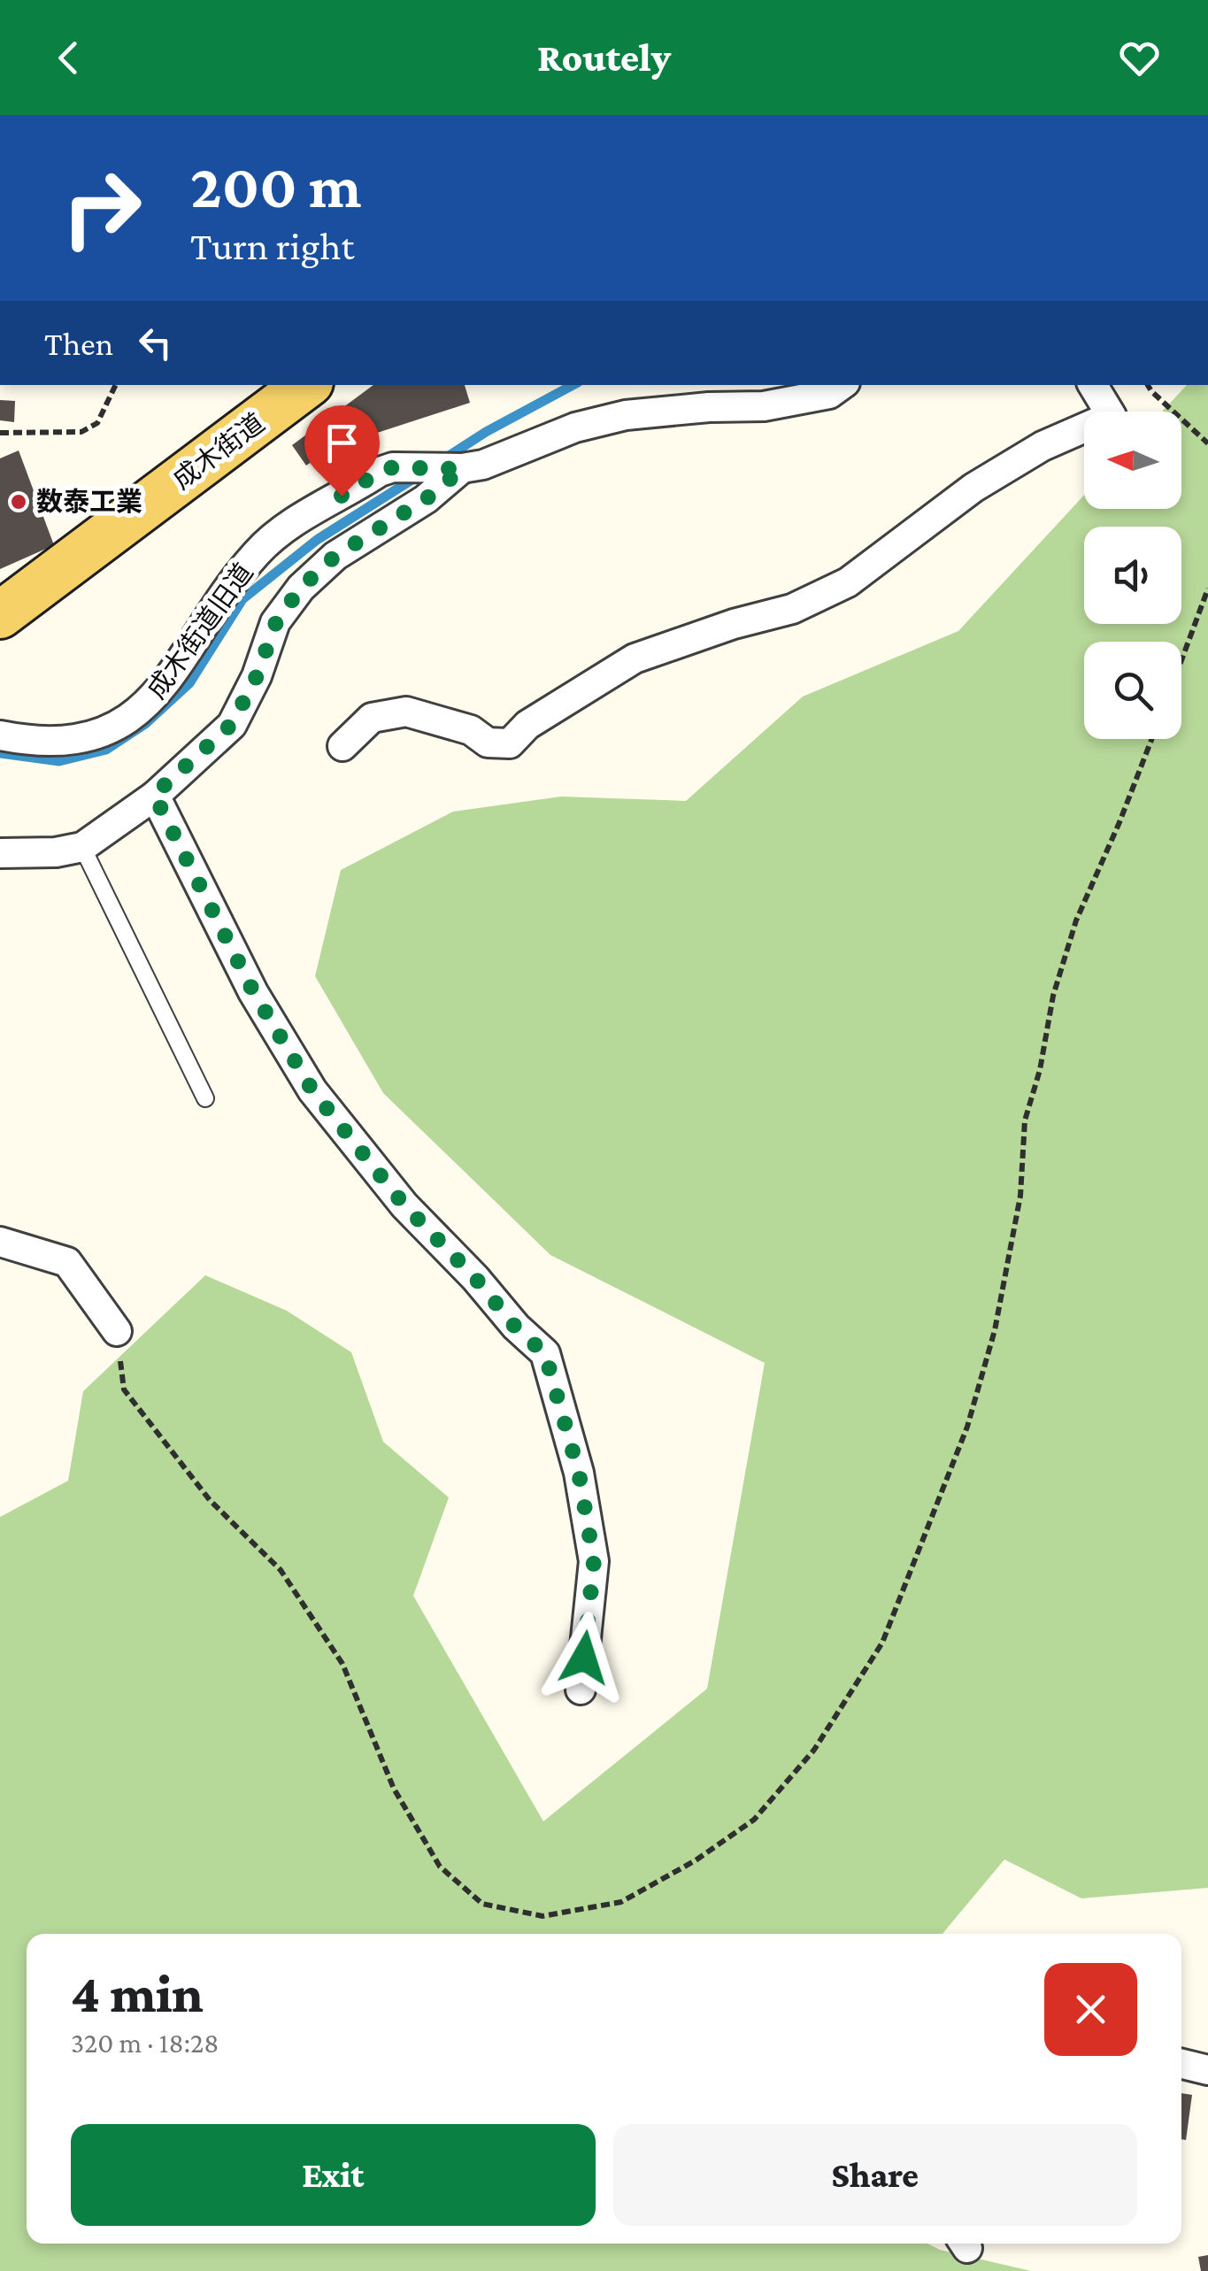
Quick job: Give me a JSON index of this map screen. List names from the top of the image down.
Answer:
{
  "streets": {
    "main road": ["成木街道"],
    "street": ["成木街道旧道"]
  },
  "places": ["数泰工業"],
  "north": "left",
  "page": {
    "header": "Routely",
    "turn": ["200 m", "Turn right"],
    "then": "Then",
    "heading": ["4 min", "320 m · 18:28"],
    "buttons": ["Exit", "Share"]
  }
}
